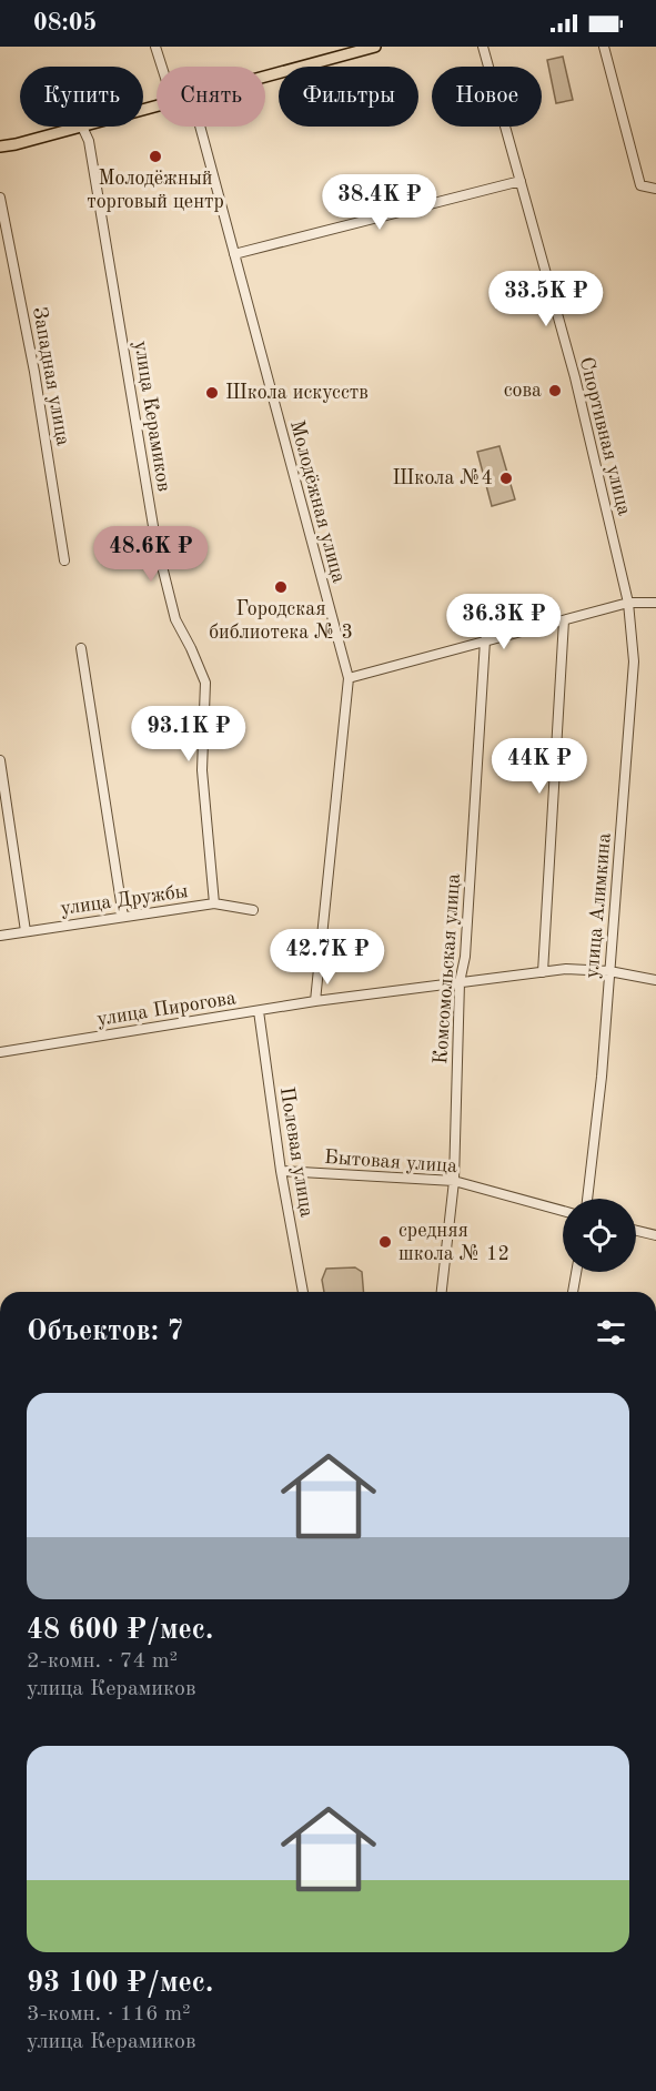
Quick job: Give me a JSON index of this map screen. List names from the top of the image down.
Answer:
{
  "streets": {
    "street": [
      "Западная улица",
      "улица Керамиков",
      "Спортивная улица",
      "Молодёжная улица",
      "улица Дружбы",
      "улица Алимкина",
      "Комсомольская улица",
      "улица Пирогова",
      "Полевая улица",
      "Бытовая улица"
    ]
  },
  "crossings": [
    ["улица Керамиков", "улица Дружбы"],
    ["Спортивная улица", "улица Алимкина"],
    ["Молодёжная улица", "улица Пирогова"],
    ["улица Алимкина", "улица Пирогова"],
    ["Комсомольская улица", "улица Пирогова"],
    ["Комсомольская улица", "Бытовая улица"],
    ["улица Пирогова", "Полевая улица"],
    ["Полевая улица", "Бытовая улица"]
  ],
  "places": [
    "Молодёжный торговый центр",
    "сова",
    "Школа искусств",
    "Школа №4",
    "Городская библиотека № 3",
    "средняя школа № 12"
  ],
  "page": {
    "status": "08:05",
    "chip": [
      "Купить",
      "Снять",
      "Фильтры",
      "Новое"
    ],
    "price": [
      "38.4K ₽",
      "33.5K ₽",
      "48.6K ₽",
      "36.3K ₽",
      "93.1K ₽",
      "44K ₽",
      "42.7K ₽"
    ],
    "heading": "Объектов: 7",
    "list": [
      {
        "name": "48 600 ₽/мес.",
        "note": "2-комн. · 74 m² · улица Керамиков"
      },
      {
        "name": "93 100 ₽/мес.",
        "note": "3-комн. · 116 m² · улица Керамиков"
      }
    ]
  }
}
